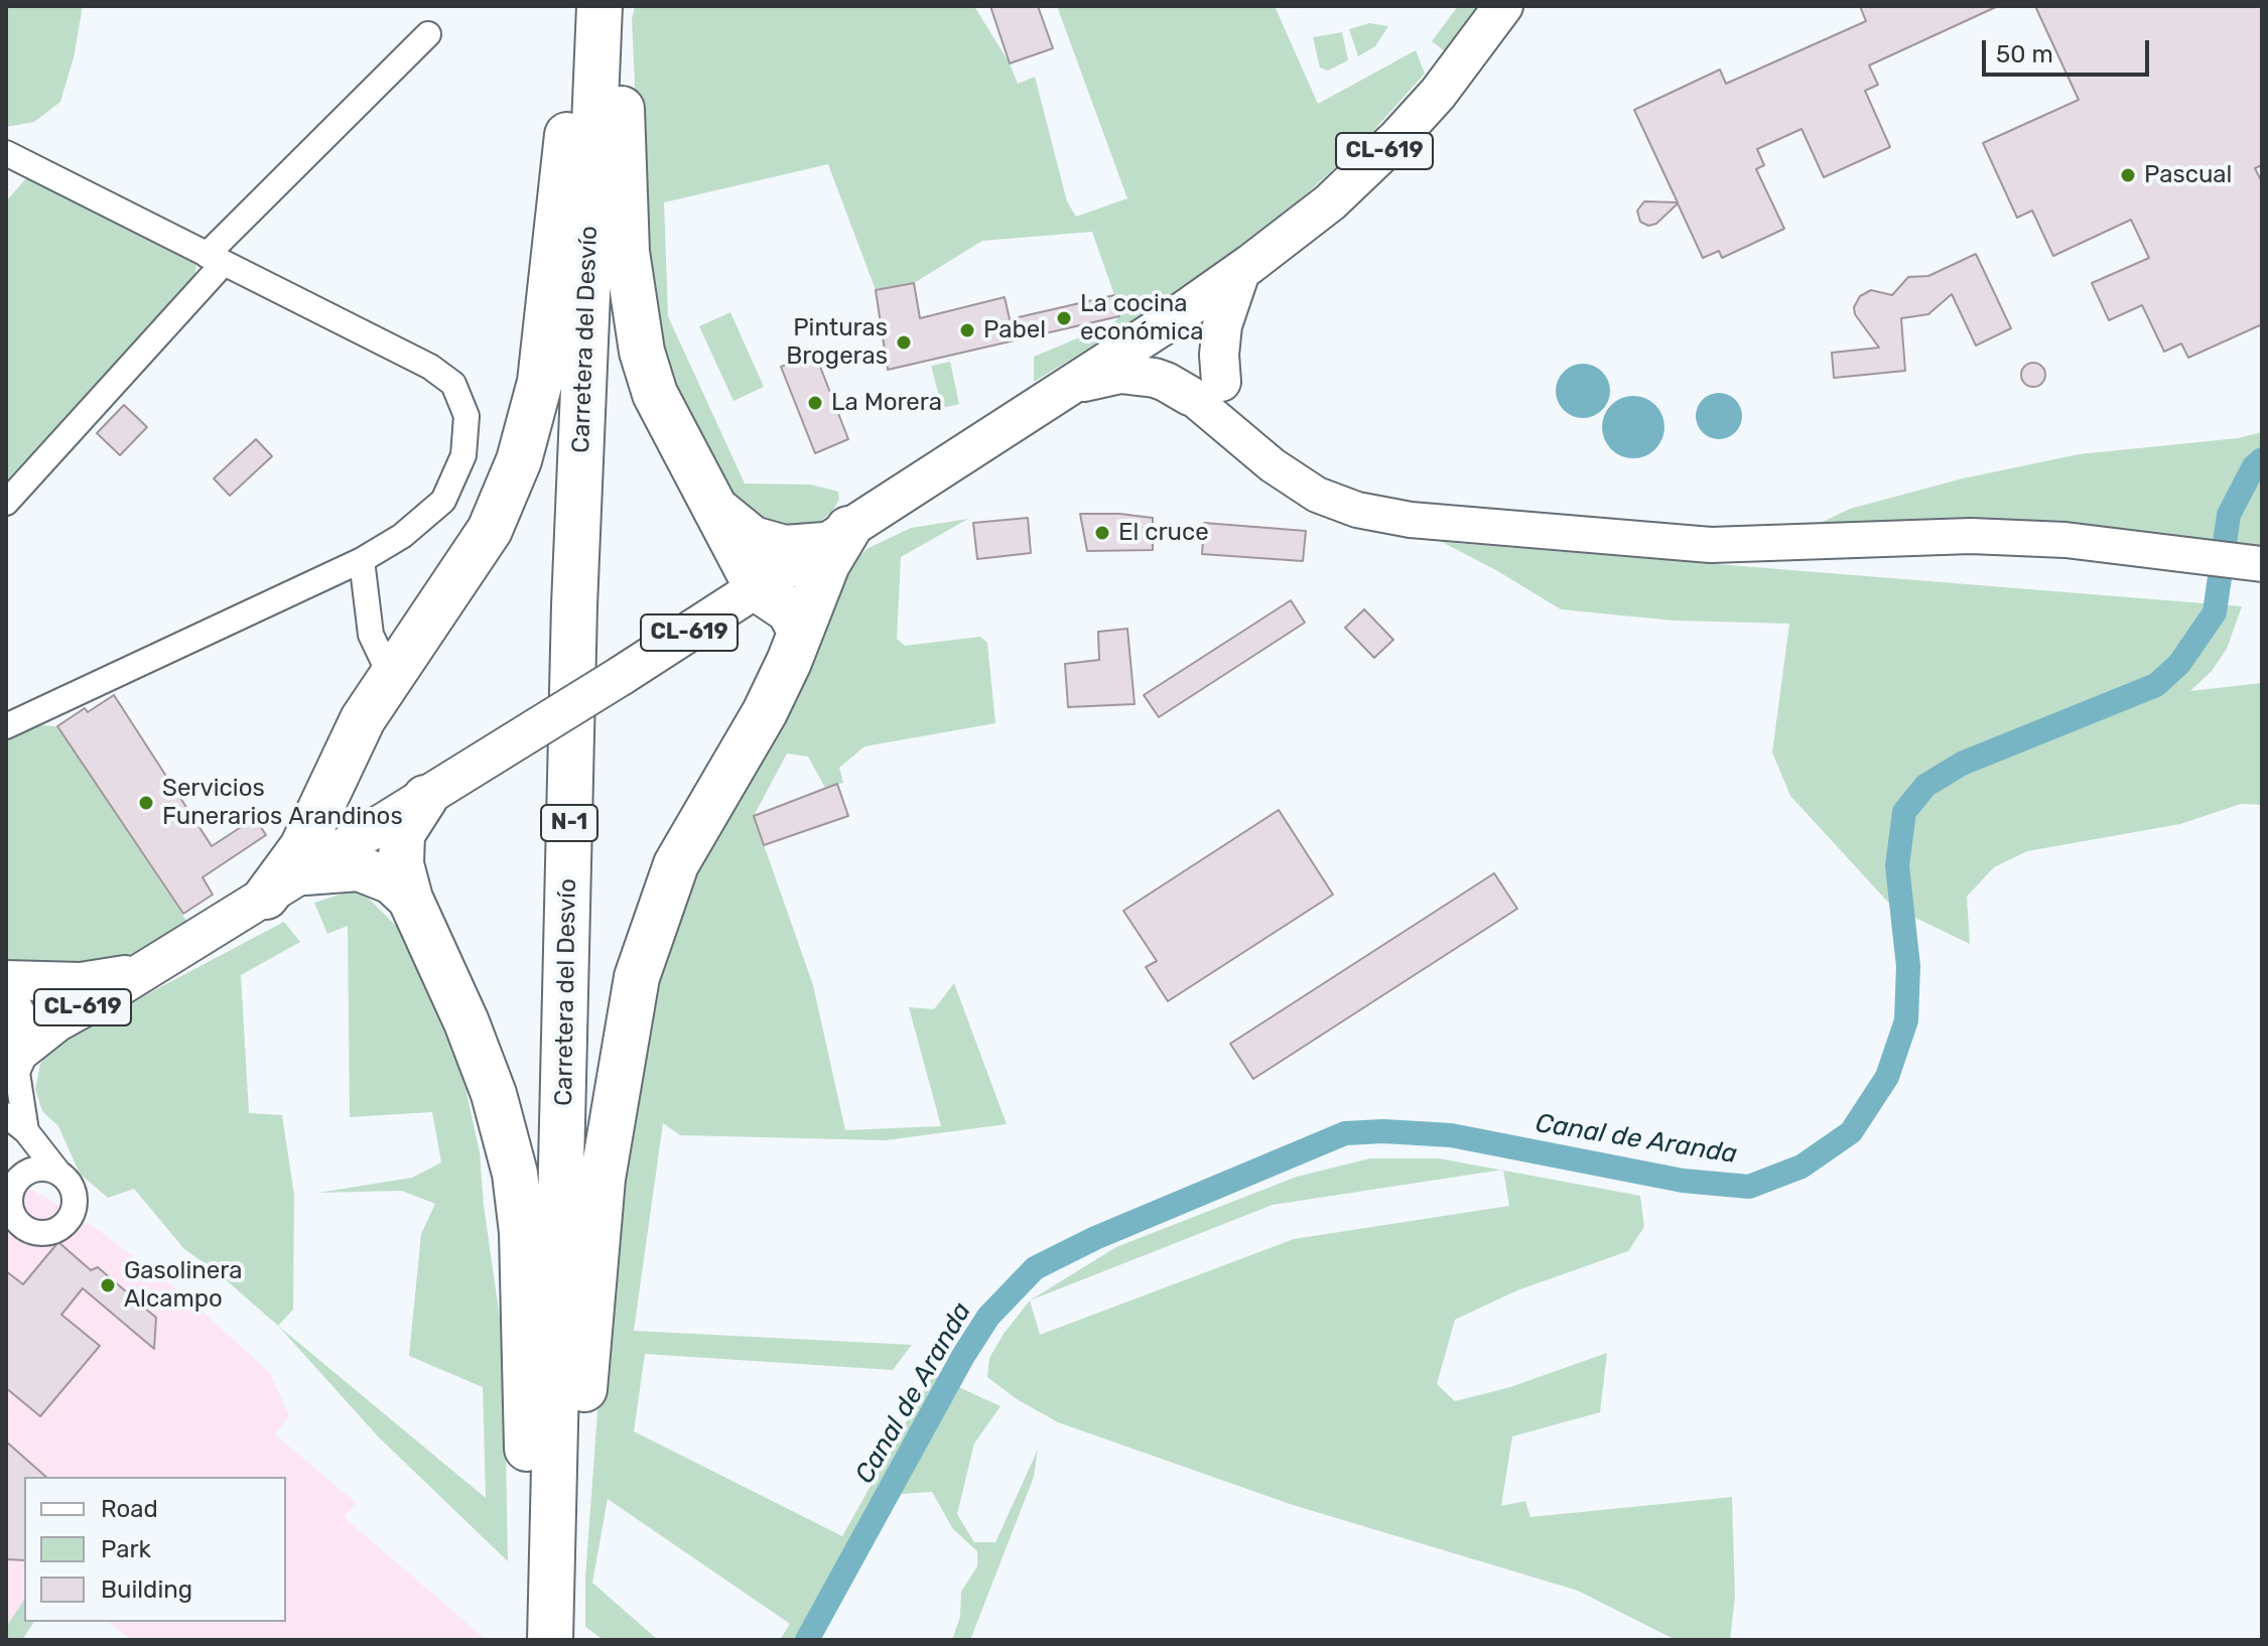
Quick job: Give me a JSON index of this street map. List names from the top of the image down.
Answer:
{
  "streets": {
    "highway": ["Carretera del Desvío", "N-1"],
    "main road": ["CL-619"]
  },
  "water": ["Canal de Aranda"],
  "places": [
    "Pascual",
    "La cocina económica",
    "Pabel",
    "Pinturas Brogeras",
    "La Morera",
    "El cruce",
    "Servicios Funerarios Arandinos",
    "Gasolinera Alcampo"
  ],
  "legend": ["Road", "Park", "Building"],
  "scale_bar": "50 m"
}
